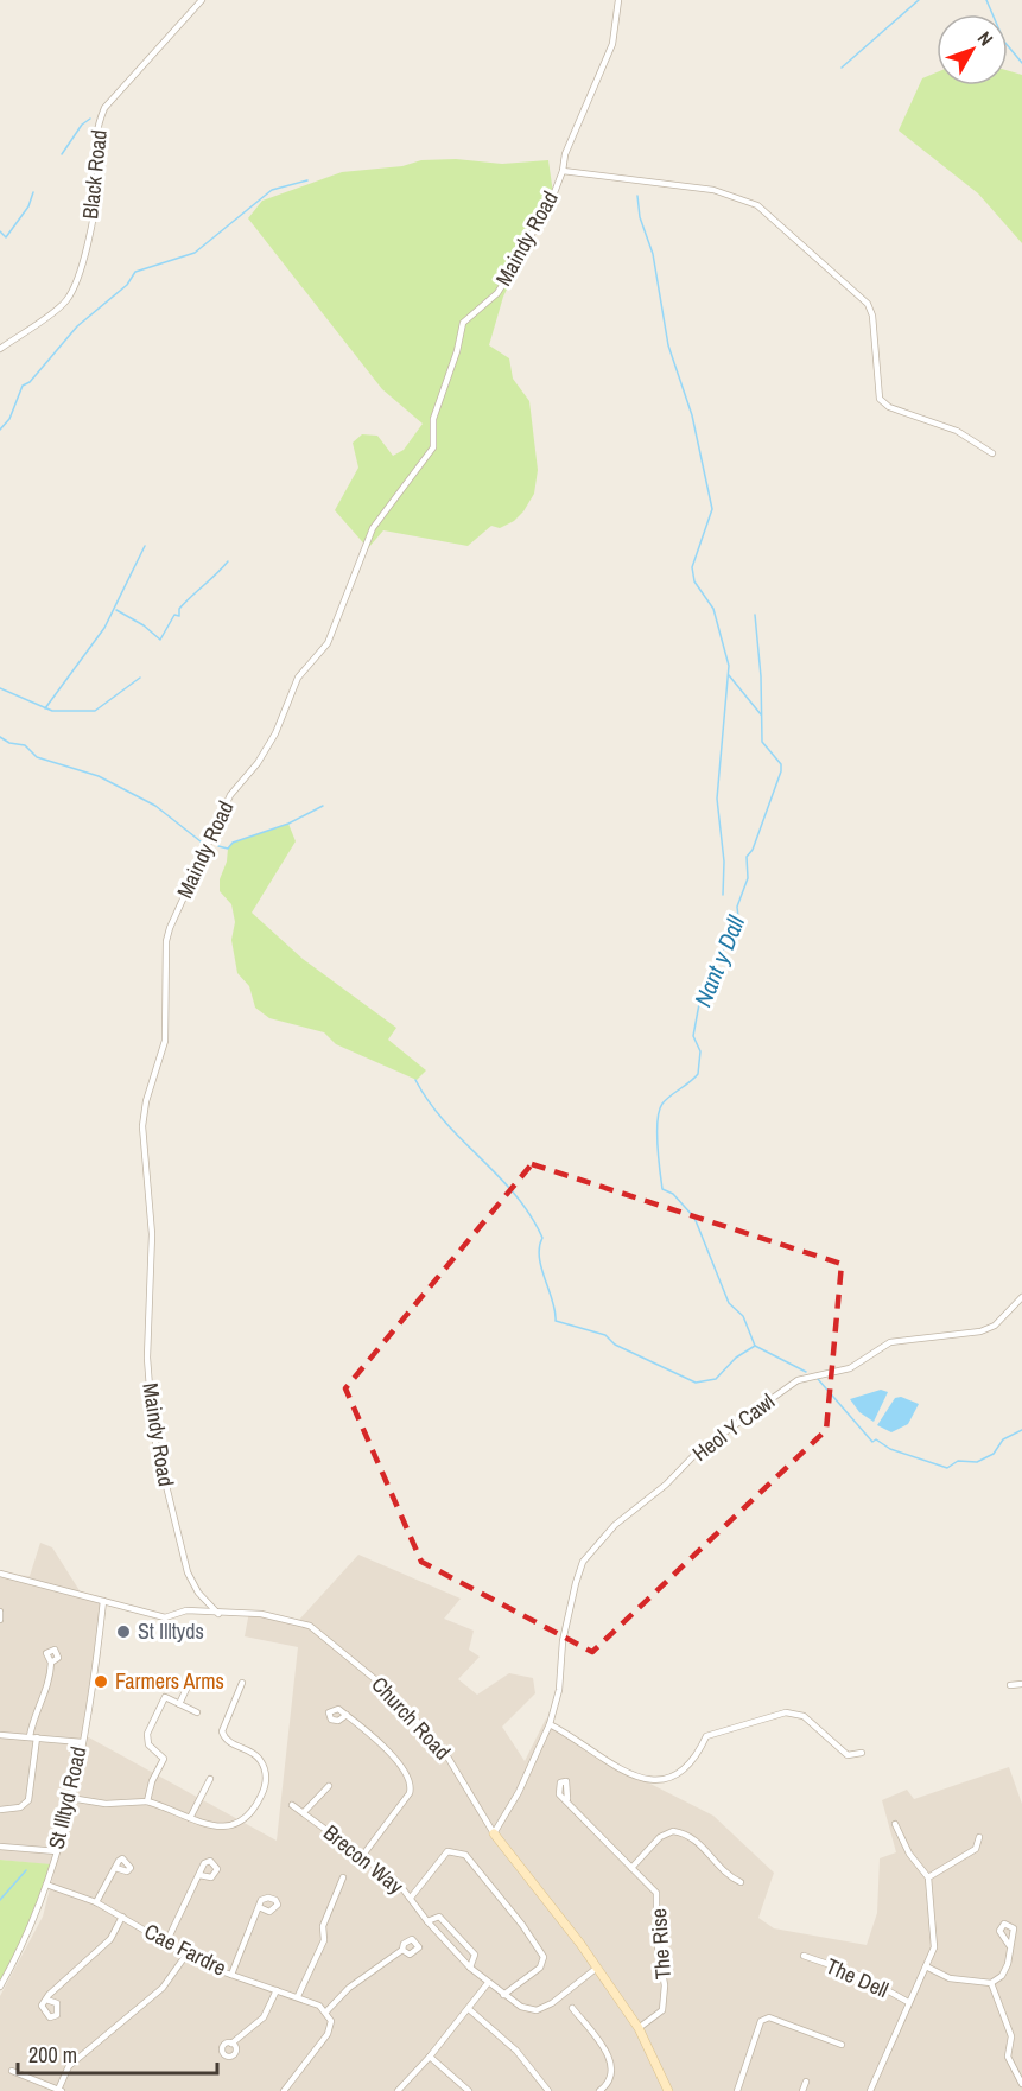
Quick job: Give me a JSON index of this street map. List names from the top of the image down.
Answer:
{
  "streets": {
    "street": [
      "Black Road",
      "Maindy Road",
      "Heol Y Cawl",
      "Church Road",
      "St Illtyd Road",
      "Brecon Way",
      "The Rise",
      "Cae Fardre",
      "The Dell"
    ]
  },
  "crossings": [
    ["Maindy Road", "Church Road"],
    ["Heol Y Cawl", "Church Road"],
    ["Church Road", "St Illtyd Road"],
    ["Church Road", "Brecon Way"],
    ["Church Road", "The Rise"],
    ["St Illtyd Road", "Cae Fardre"]
  ],
  "water": ["Nant y Dall"],
  "places": ["St Illtyds", "Farmers Arms"],
  "scale_bar": "200 m",
  "north": "top right"
}
